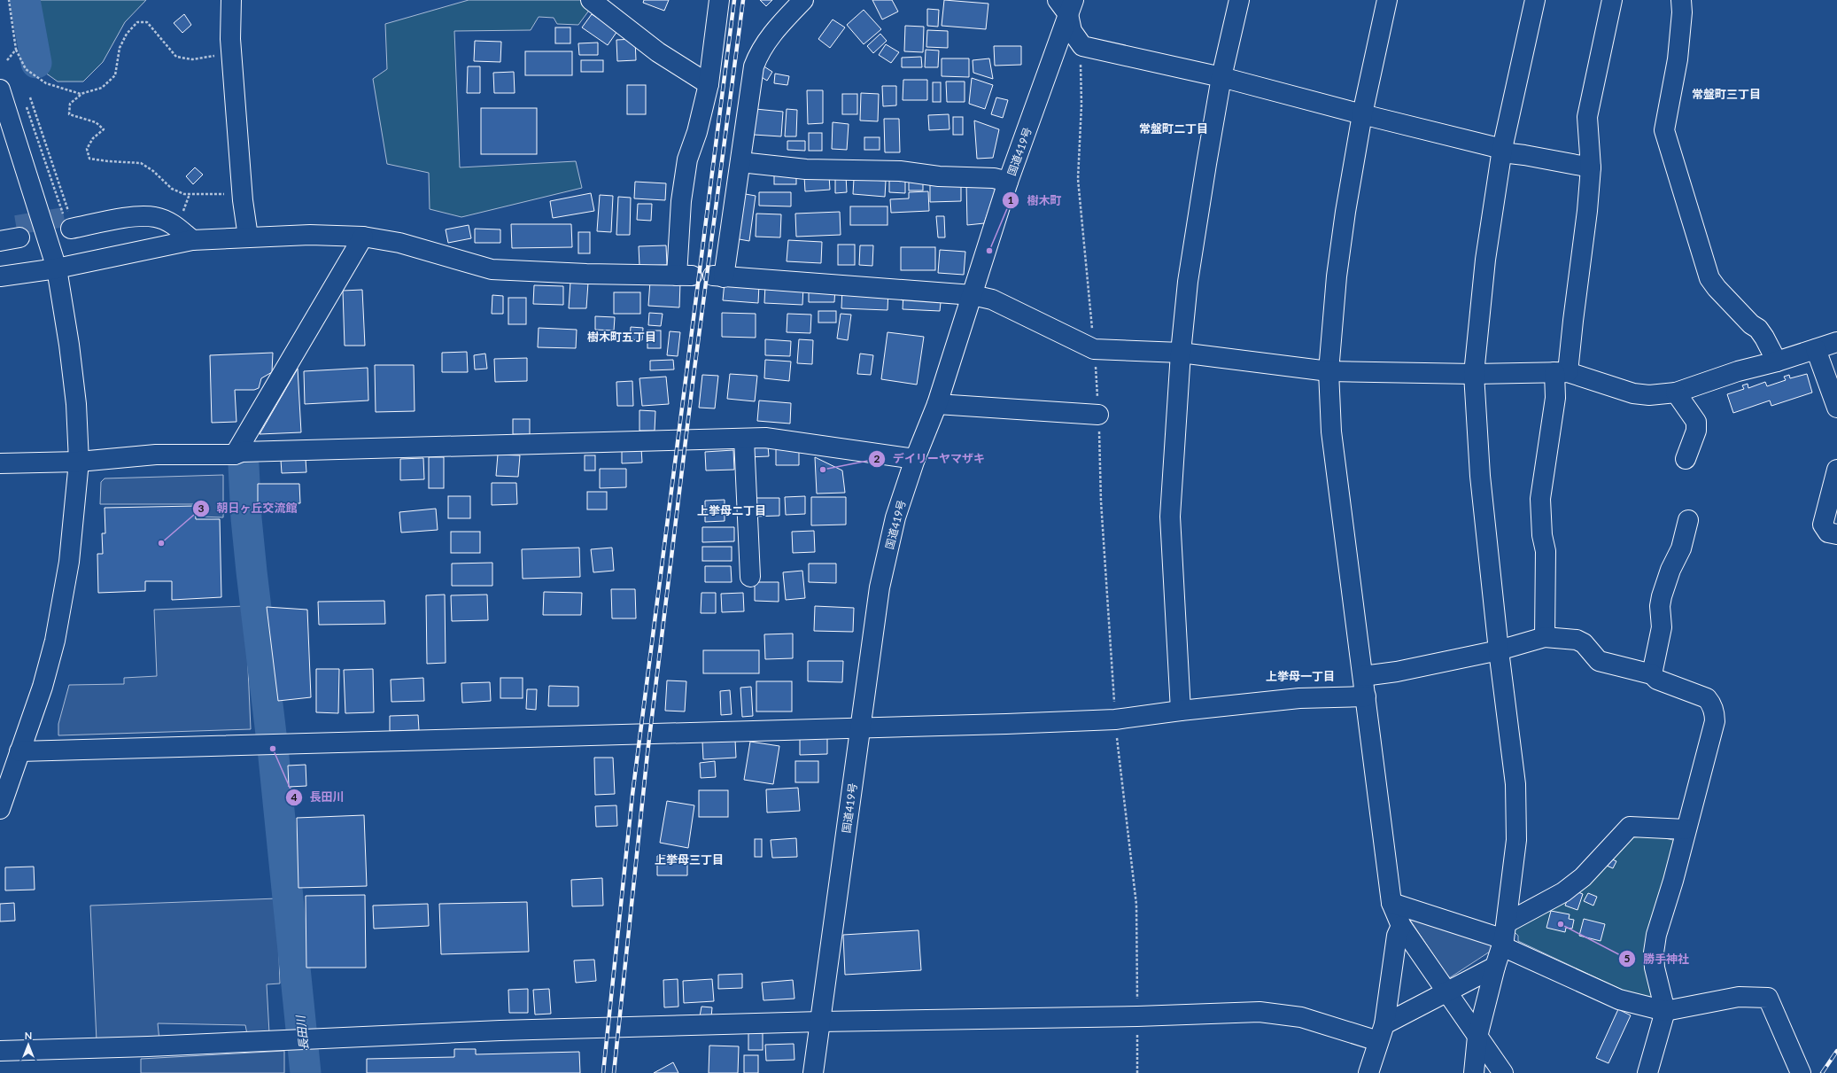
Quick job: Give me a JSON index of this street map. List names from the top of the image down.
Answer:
{
  "streets": {
    "main road": ["国道419号"]
  },
  "districts": [
    "常盤町三丁目",
    "常盤町二丁目",
    "樹木町五丁目",
    "上挙母二丁目",
    "上挙母一丁目",
    "上挙母三丁目"
  ],
  "water": ["長田川"],
  "places": [
    "樹木町",
    "デイリーヤマザキ",
    "朝日ヶ丘交流館",
    "長田川",
    "勝手神社"
  ],
  "north": "top"
}
